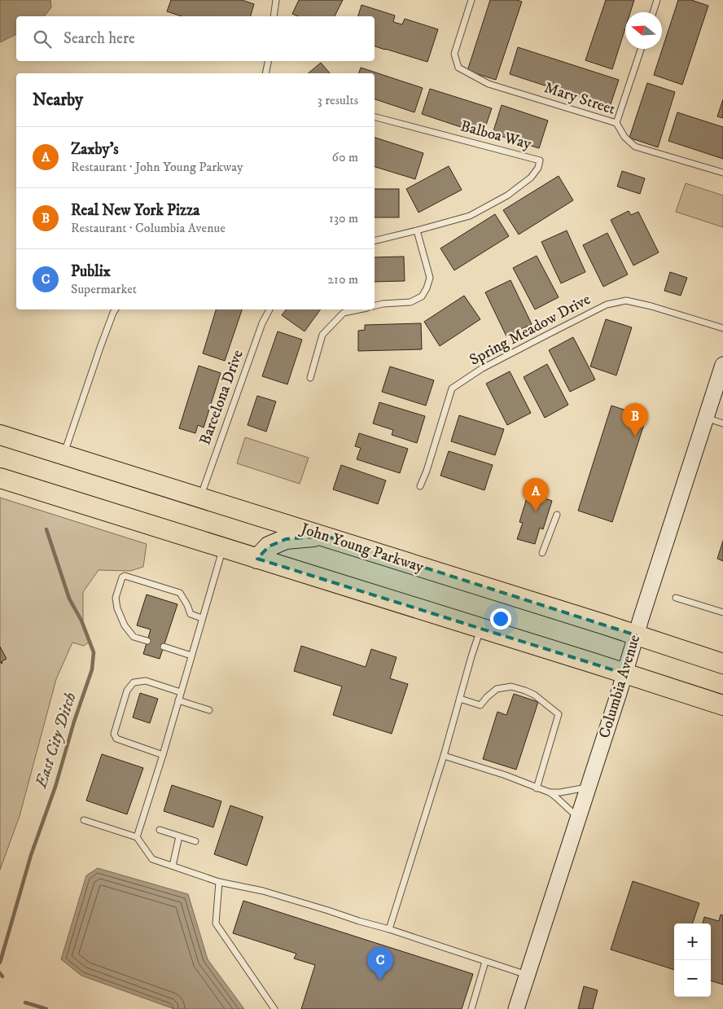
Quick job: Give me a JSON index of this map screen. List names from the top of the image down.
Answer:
{
  "streets": {
    "highway": ["John Young Parkway"],
    "street": ["Columbia Avenue"],
    "lane": [
      "Mary Street",
      "Balboa Way",
      "Spring Meadow Drive",
      "Barcelona Drive"
    ]
  },
  "crossings": [
    ["Barcelona Drive", "John Young Parkway"],
    ["John Young Parkway", "Columbia Avenue"]
  ],
  "water": ["East City Ditch"],
  "north": "left",
  "page": {
    "search": "Search here",
    "heading": ["Nearby", "3 results"],
    "list": [
      {
        "mark": "A",
        "name": "Zaxby's",
        "note": "Restaurant · John Young Parkway",
        "value": "60 m"
      },
      {
        "mark": "B",
        "name": "Real New York Pizza",
        "note": "Restaurant · Columbia Avenue",
        "value": "130 m"
      },
      {
        "mark": "C",
        "name": "Publix",
        "note": "Supermarket",
        "value": "210 m"
      }
    ],
    "pins": ["B", "A", "C"],
    "map_buttons": ["+", "−"]
  }
}
